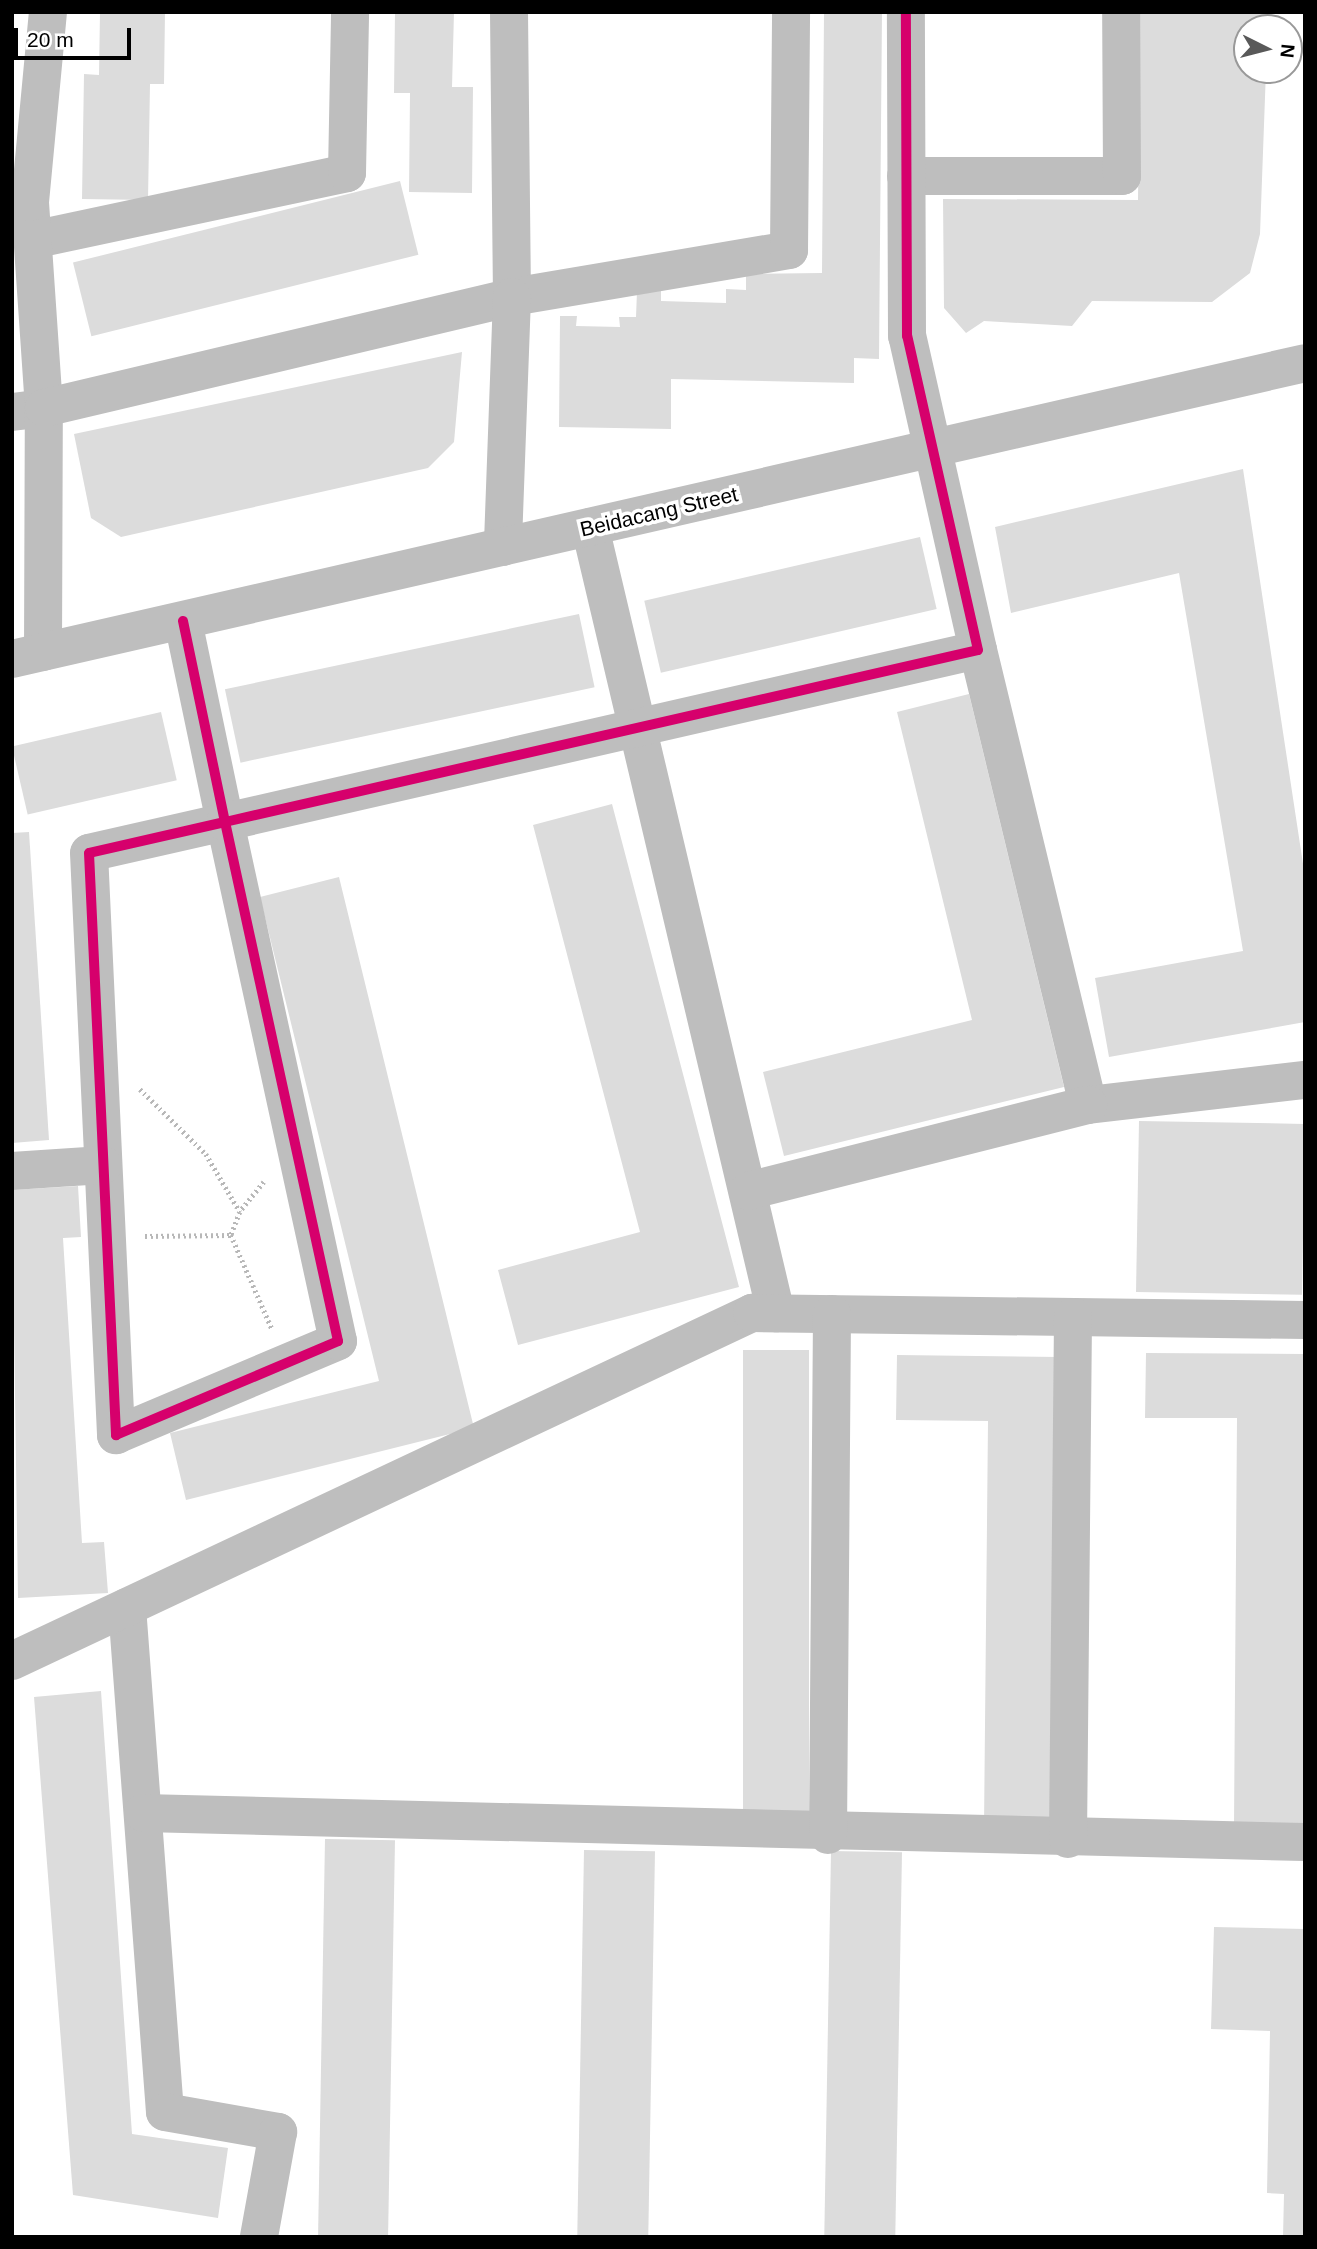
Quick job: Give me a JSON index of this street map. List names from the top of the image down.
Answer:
{
  "streets": {
    "street": ["Beidacang Street"]
  },
  "scale_bar": "20 m",
  "north": "right"
}
